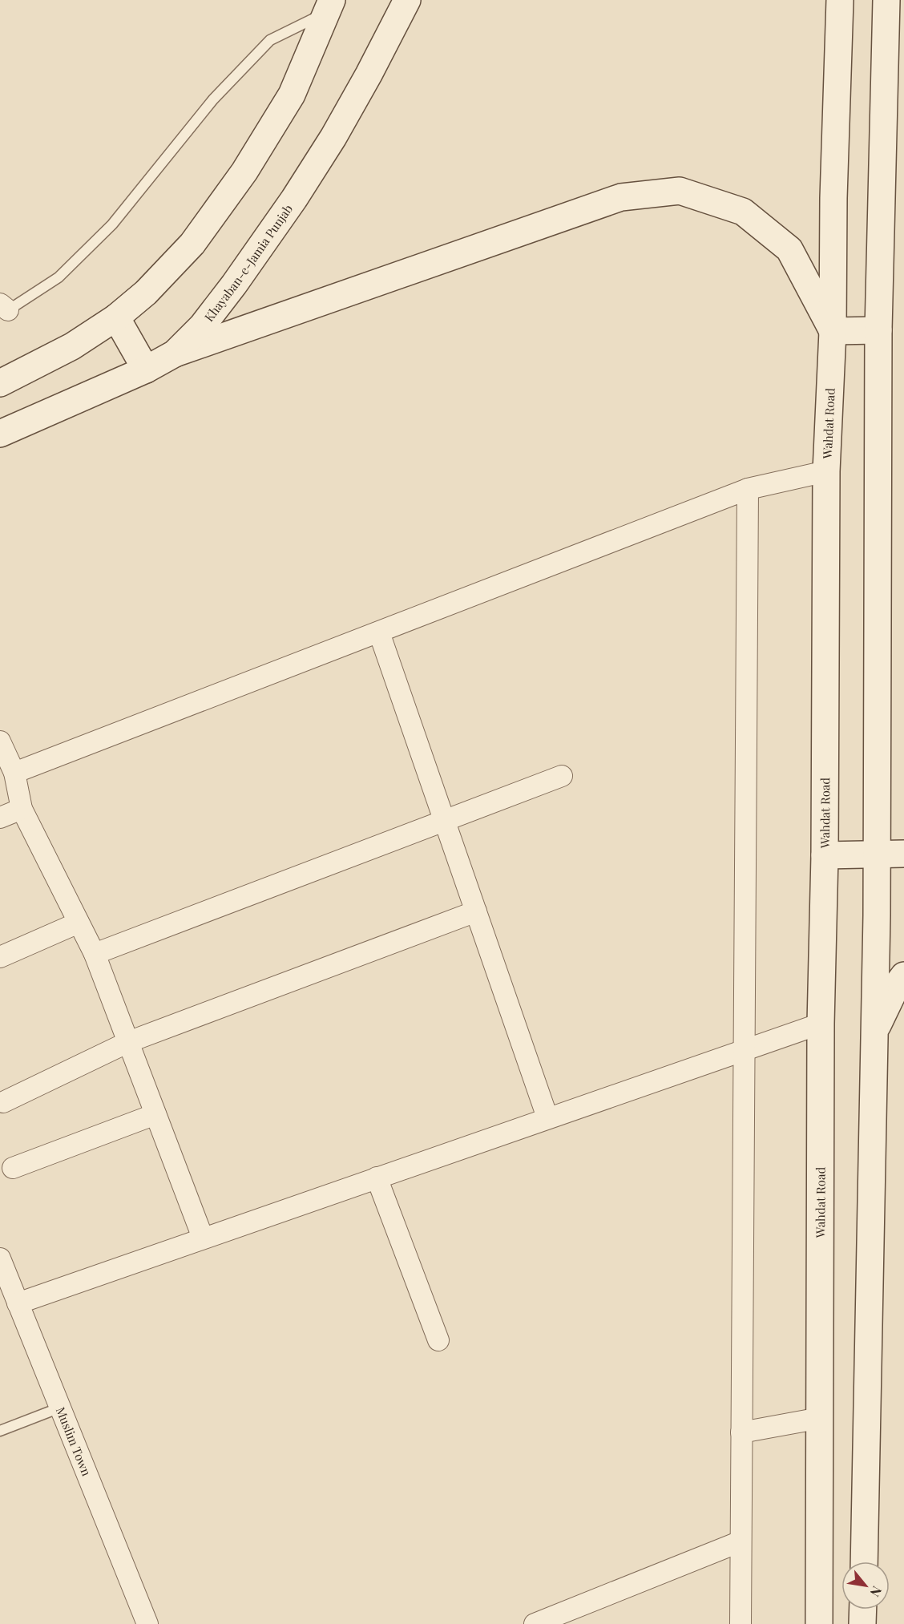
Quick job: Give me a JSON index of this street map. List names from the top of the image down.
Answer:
{
  "streets": {
    "main road": ["Khayaban-e-Jamia Punjab", "Wahdat Road"],
    "street": ["Muslim Town"]
  },
  "north": "bottom right"
}
